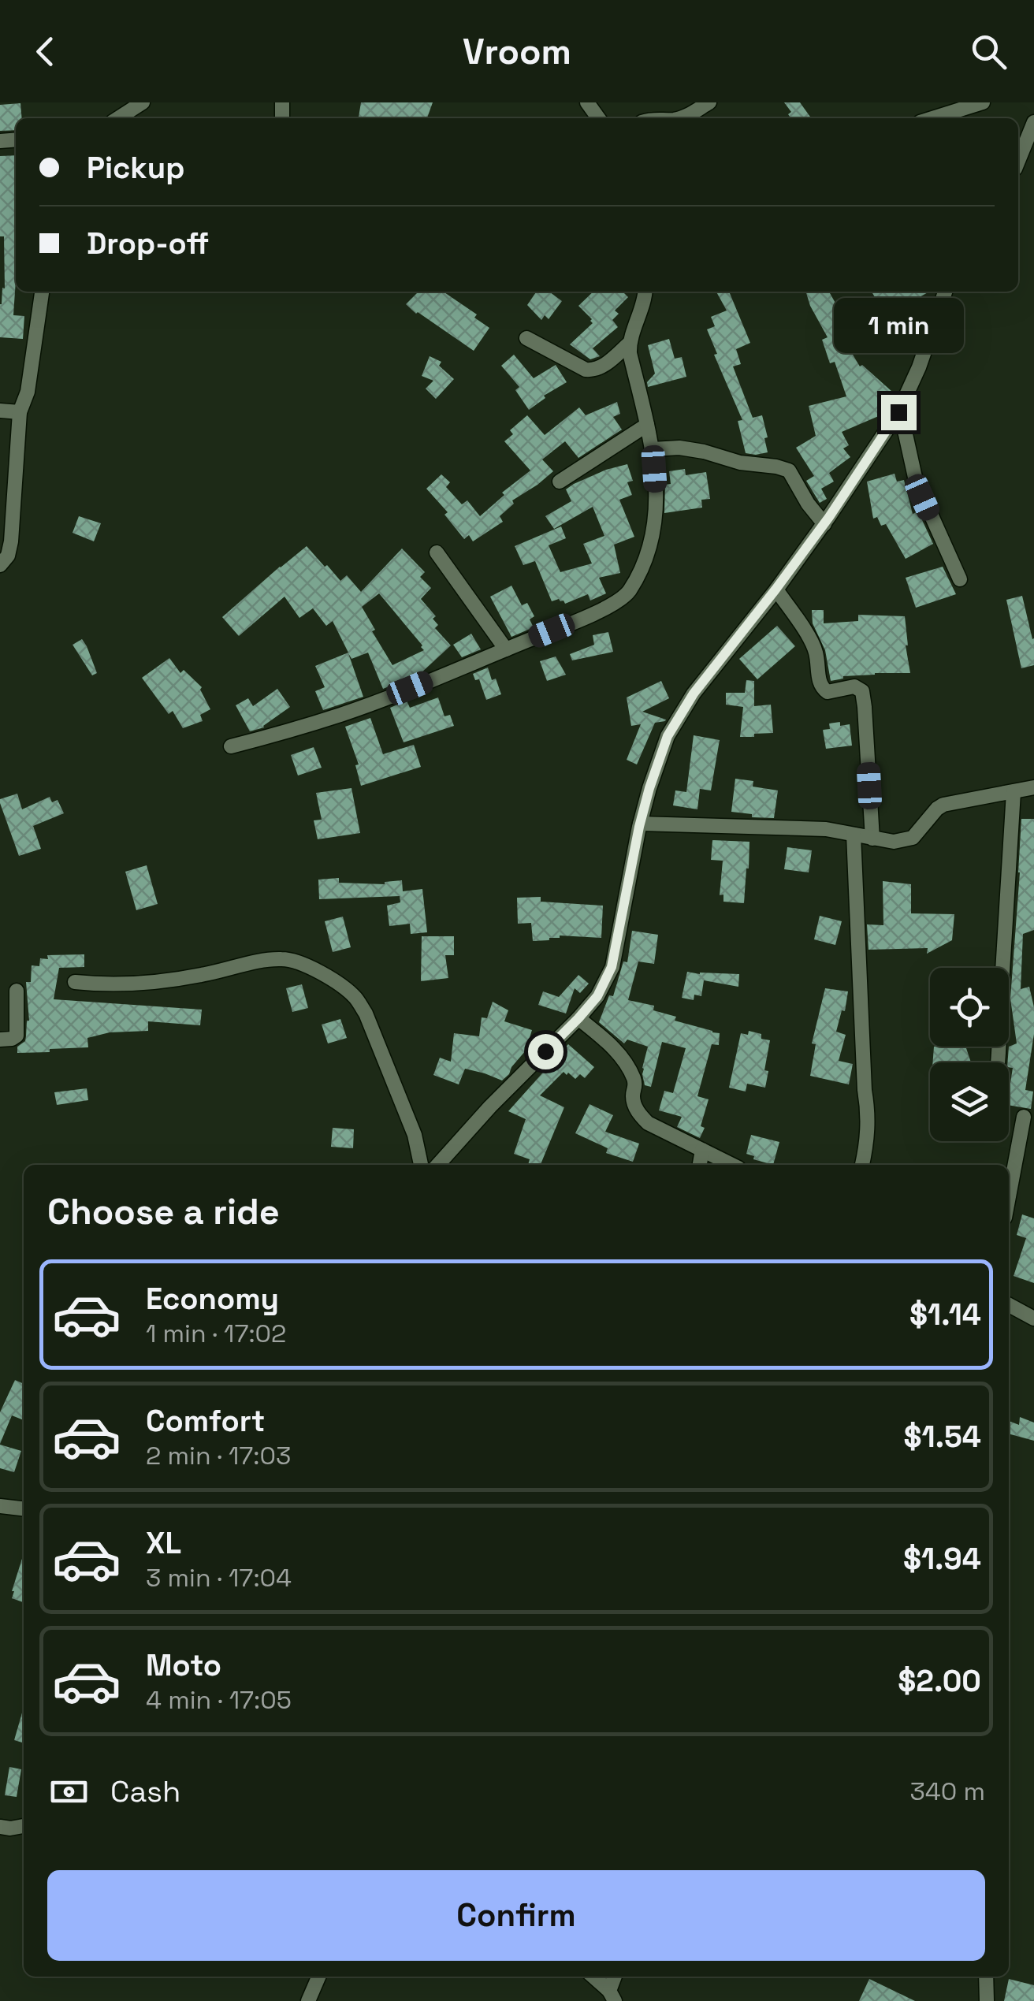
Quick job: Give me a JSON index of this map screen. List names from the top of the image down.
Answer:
{
  "page": {
    "header": "Vroom",
    "banner": ["Pickup", "Drop-off"],
    "bubble": "1 min",
    "heading": "Choose a ride",
    "list": [
      {
        "name": "Economy",
        "note": "1 min · 17:02",
        "value": "$1.14"
      },
      {
        "name": "Comfort",
        "note": "2 min · 17:03",
        "value": "$1.54"
      },
      {
        "name": "XL",
        "note": "3 min · 17:04",
        "value": "$1.94"
      },
      {
        "name": "Moto",
        "note": "4 min · 17:05",
        "value": "$2.00"
      }
    ],
    "pay": ["Cash", "340 m"],
    "buttons": "Confirm"
  }
}
